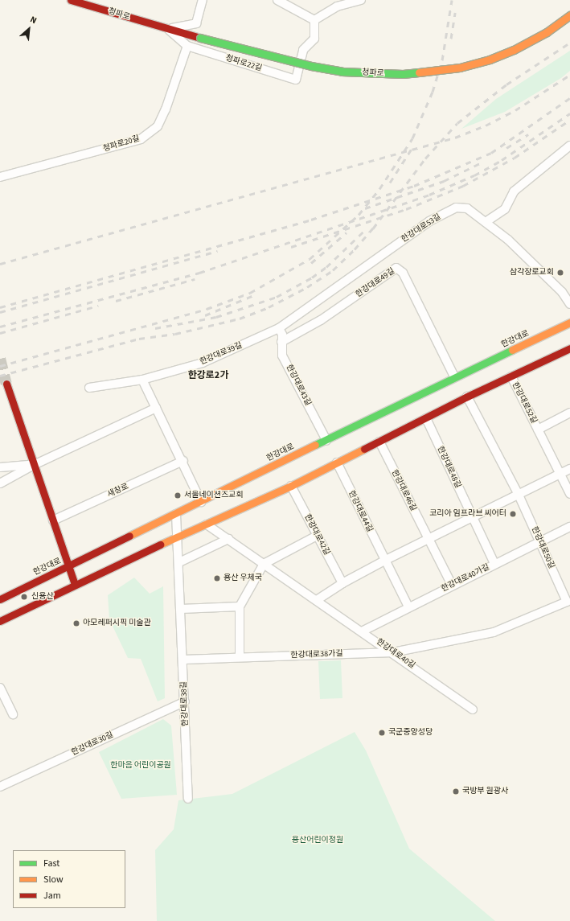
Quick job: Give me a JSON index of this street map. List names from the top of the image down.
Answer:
{
  "streets": {
    "main road": ["청파로", "한강대로"],
    "street": [
      "청파로22길",
      "청파로20길",
      "한강대로53길",
      "한강대로49길",
      "한강대로39길",
      "한강대로43길",
      "한강대로52길",
      "한강대로48길",
      "새창로",
      "한강대로46길",
      "한강대로44길",
      "한강대로42길",
      "한강대로50길",
      "한강대로40가길",
      "한강대로40길",
      "한강대로38가길",
      "한강대로38길",
      "한강대로30길"
    ]
  },
  "crossings": [
    ["청파로", "청파로22길"],
    ["청파로22길", "청파로20길"],
    ["한강대로53길", "한강대로39길"],
    ["한강대로53길", "한강대로43길"],
    ["한강대로49길", "한강대로"],
    ["한강대로49길", "한강대로43길"],
    ["한강대로", "한강대로43길"],
    ["한강대로", "한강대로38길"],
    ["한강대로39길", "한강대로43길"],
    ["한강대로48길", "한강대로40가길"],
    ["한강대로46길", "한강대로40가길"],
    ["한강대로44길", "한강대로40가길"],
    ["한강대로50길", "한강대로40가길"],
    ["한강대로50길", "한강대로38가길"],
    ["한강대로40가길", "한강대로40길"],
    ["한강대로40길", "한강대로38가길"],
    ["한강대로38가길", "한강대로38길"],
    ["한강대로38길", "한강대로30길"]
  ],
  "districts": ["한강로2가"],
  "parks": ["한마음 어린이공원", "용산어린이정원"],
  "places": [
    "삼각장로교회",
    "서울네이션즈교회",
    "코리아 임프라브 씨어터",
    "용산 우체국",
    "신용산",
    "아모레퍼시픽 미술관",
    "국군중앙성당",
    "국방부 원광사"
  ],
  "legend": ["Fast", "Slow", "Jam"],
  "north": "top right"
}
